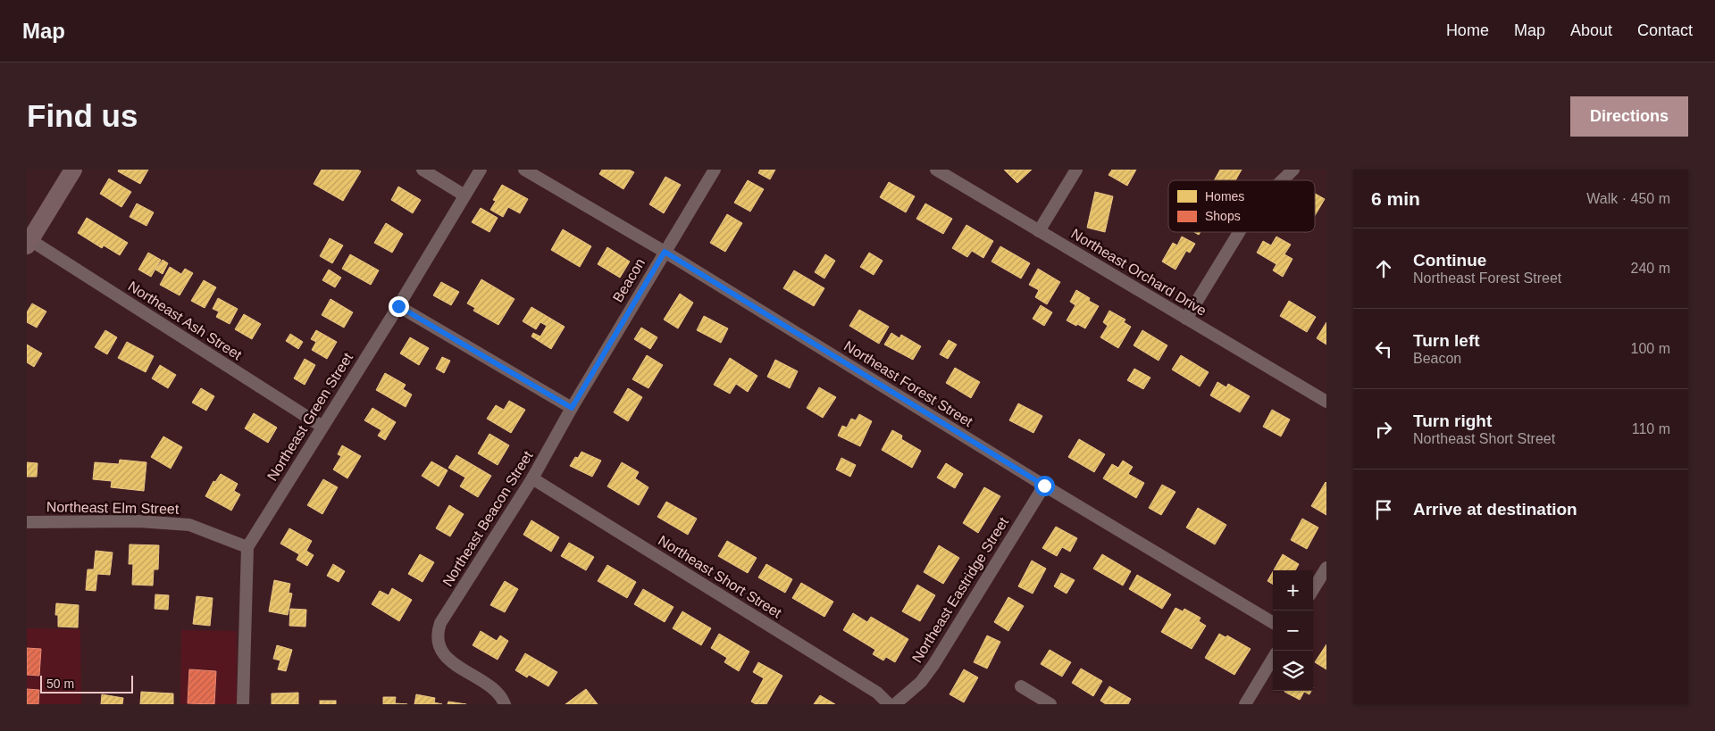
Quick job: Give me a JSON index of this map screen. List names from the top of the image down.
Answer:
{
  "streets": {
    "street": [
      "Northeast Orchard Drive",
      "Beacon",
      "Northeast Ash Street",
      "Northeast Forest Street",
      "Northeast Green Street",
      "Northeast Elm Street",
      "Northeast Beacon Street",
      "Northeast Short Street",
      "Northeast Eastridge Street"
    ]
  },
  "crossings": [
    ["Beacon", "Northeast Forest Street"],
    ["Beacon", "Northeast Beacon Street"],
    ["Northeast Ash Street", "Northeast Green Street"],
    ["Northeast Forest Street", "Northeast Eastridge Street"],
    ["Northeast Green Street", "Northeast Elm Street"],
    ["Northeast Beacon Street", "Northeast Short Street"]
  ],
  "legend": ["Homes", "Shops"],
  "scale_bar": "50 m",
  "page": {
    "header": "Map",
    "nav": [
      "Home",
      "Map",
      "About",
      "Contact"
    ],
    "buttons": "Directions",
    "title": "Find us",
    "heading": ["6 min", "Walk · 450 m"],
    "list": [
      ["Continue", "Northeast Forest Street", "240 m"],
      ["Turn left", "Beacon", "100 m"],
      ["Turn right", "Northeast Short Street", "110 m"],
      "Arrive at destination"
    ],
    "map_buttons": ["+", "−"],
    "scale": "50 m"
  }
}
